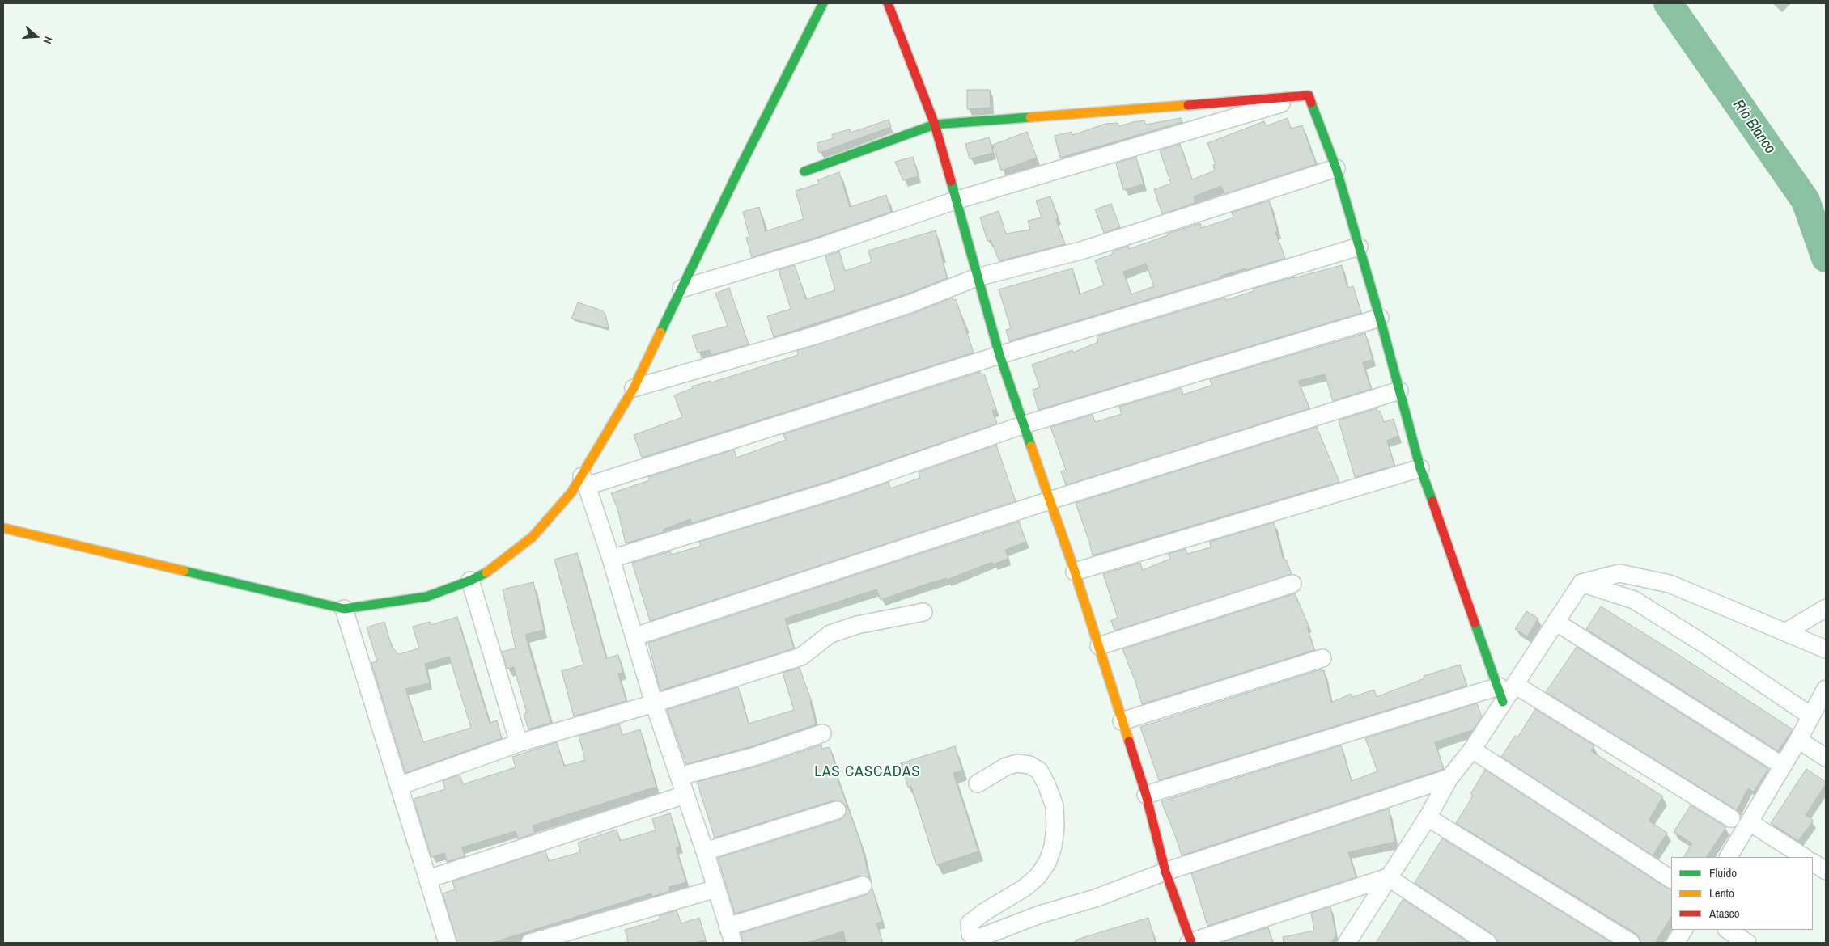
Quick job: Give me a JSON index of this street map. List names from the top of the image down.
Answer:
{
  "districts": ["LAS CASCADAS"],
  "water": ["Río Blanco"],
  "legend": ["Fluido", "Lento", "Atasco"],
  "north": "right"
}
